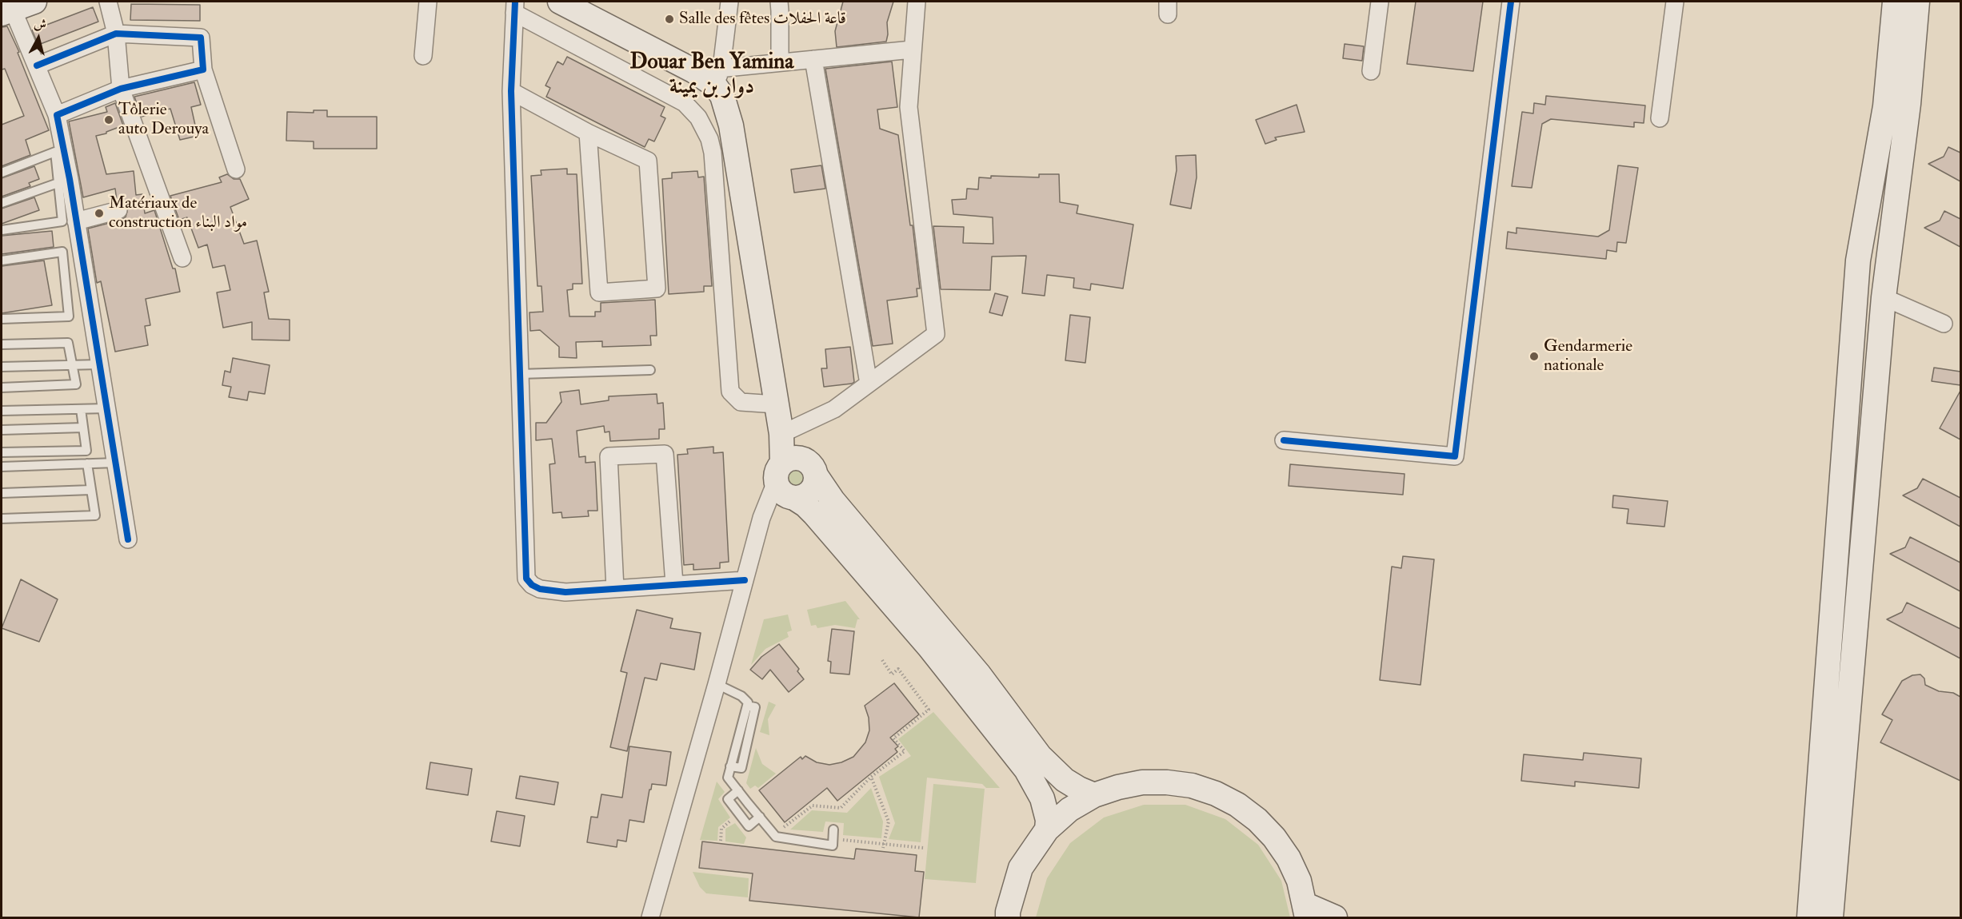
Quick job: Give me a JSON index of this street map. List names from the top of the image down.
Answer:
{
  "districts": ["Douar Ben Yamina دوار بن يمينة"],
  "places": [
    "Salle des fêtes قاعة الحفلات",
    "Tôlerie auto Derouya",
    "Matériaux de construction مواد البناء",
    "Gendarmerie nationale"
  ],
  "north": "top"
}
